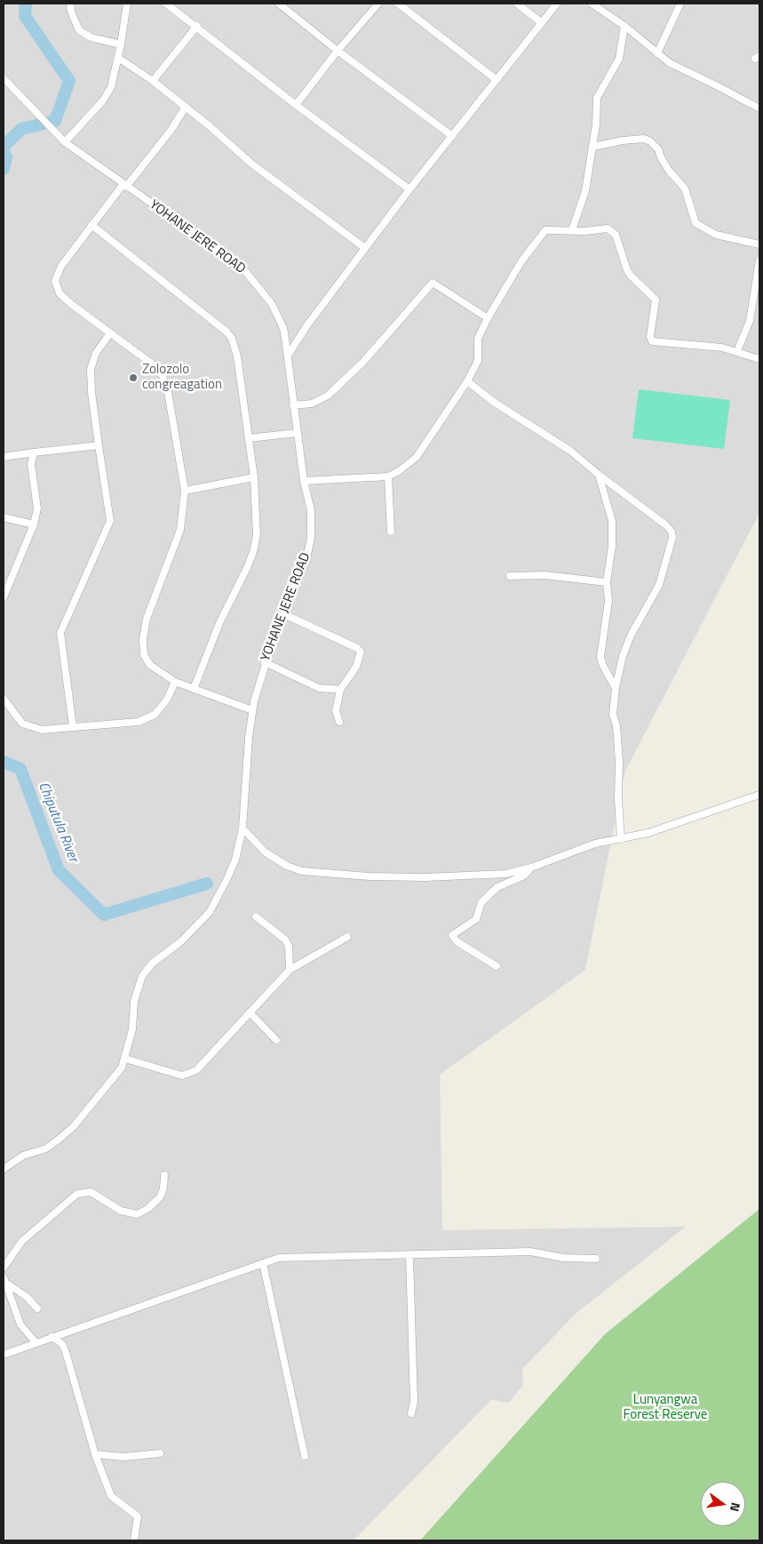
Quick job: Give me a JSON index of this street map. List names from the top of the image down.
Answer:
{
  "streets": {
    "street": ["YOHANE JERE ROAD"]
  },
  "water": ["Chiputula River"],
  "parks": ["Lunyangwa Forest Reserve"],
  "places": ["Zolozolo congreagation"],
  "north": "right"
}
